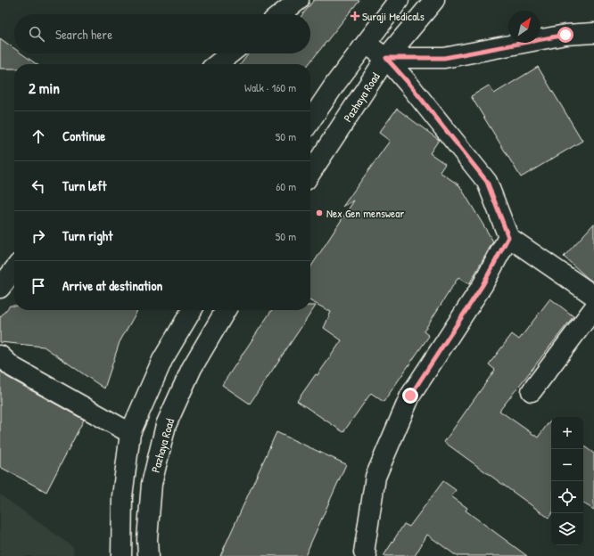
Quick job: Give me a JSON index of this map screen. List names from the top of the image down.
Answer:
{
  "streets": {
    "street": ["Pazhaya Road"]
  },
  "places": {
    "health": ["Suraji Medicals"],
    "other": ["Nex Gen menswear"]
  },
  "north": "top right",
  "page": {
    "search": "Search here",
    "heading": ["2 min", "Walk · 160 m"],
    "list": [
      ["Continue", "50 m"],
      ["Turn left", "60 m"],
      ["Turn right", "50 m"],
      "Arrive at destination"
    ],
    "map_buttons": ["+", "−"]
  }
}
